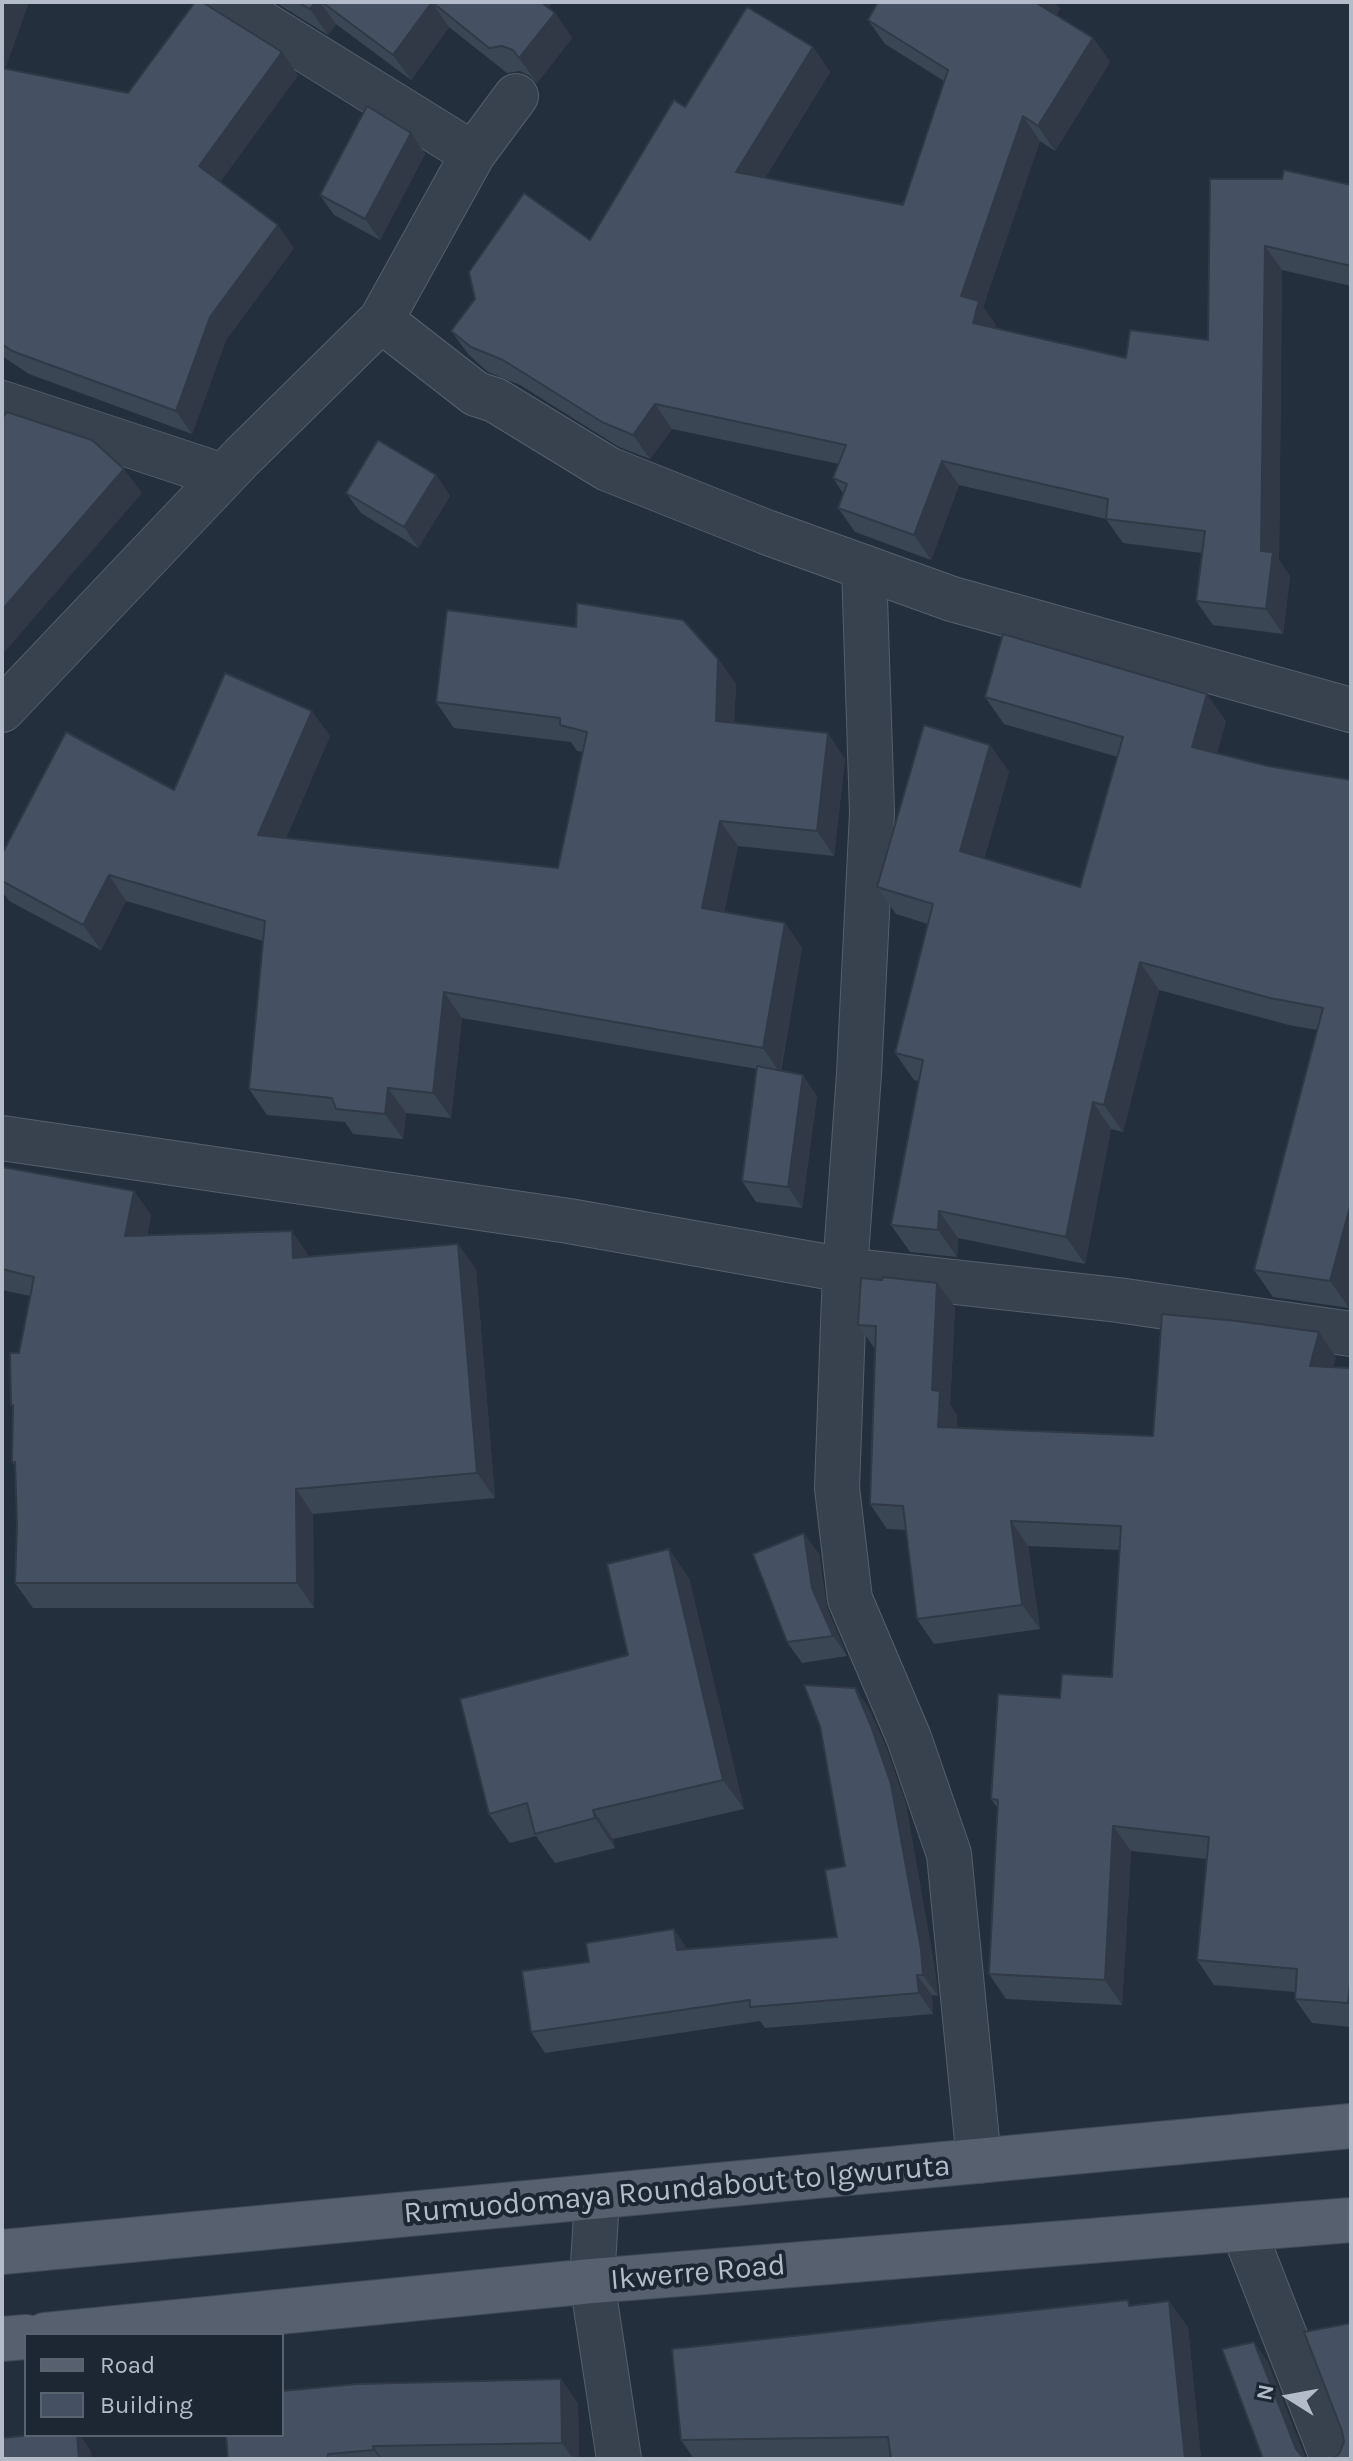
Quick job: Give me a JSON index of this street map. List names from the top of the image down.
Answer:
{
  "streets": {
    "main road": ["Rumuodomaya Roundabout to Igwuruta", "Ikwerre Road"]
  },
  "legend": ["Road", "Building"],
  "north": "left"
}
